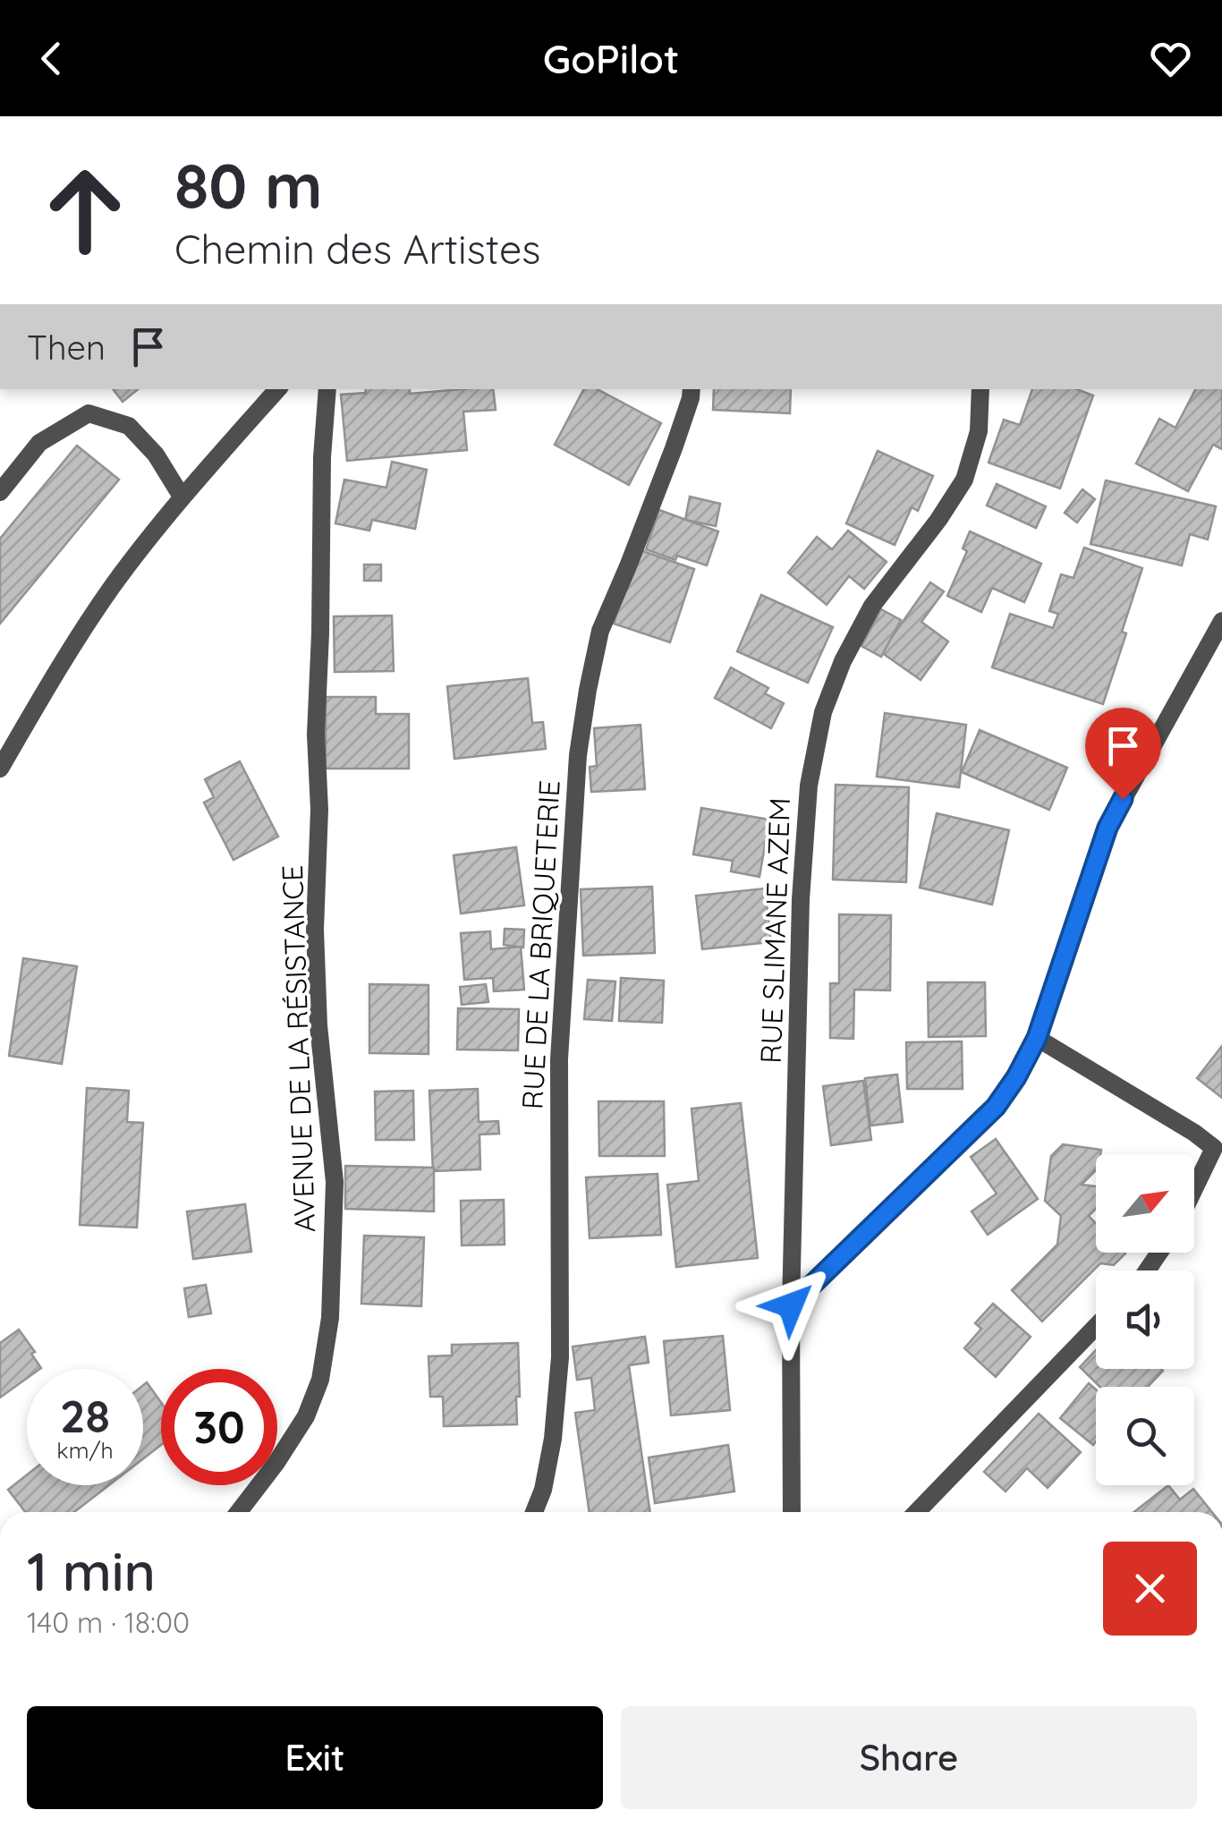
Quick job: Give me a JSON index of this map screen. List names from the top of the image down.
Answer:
{
  "streets": {
    "street": ["RUE SLIMANE AZEM", "RUE DE LA BRIQUETERIE", "AVENUE DE LA RÉSISTANCE"]
  },
  "north": "top right",
  "page": {
    "header": "GoPilot",
    "turn": ["80 m", "Chemin des Artistes"],
    "then": "Then",
    "speed": "28 km/h",
    "limit": "30",
    "heading": ["1 min", "140 m · 18:00"],
    "buttons": ["Exit", "Share"]
  }
}
